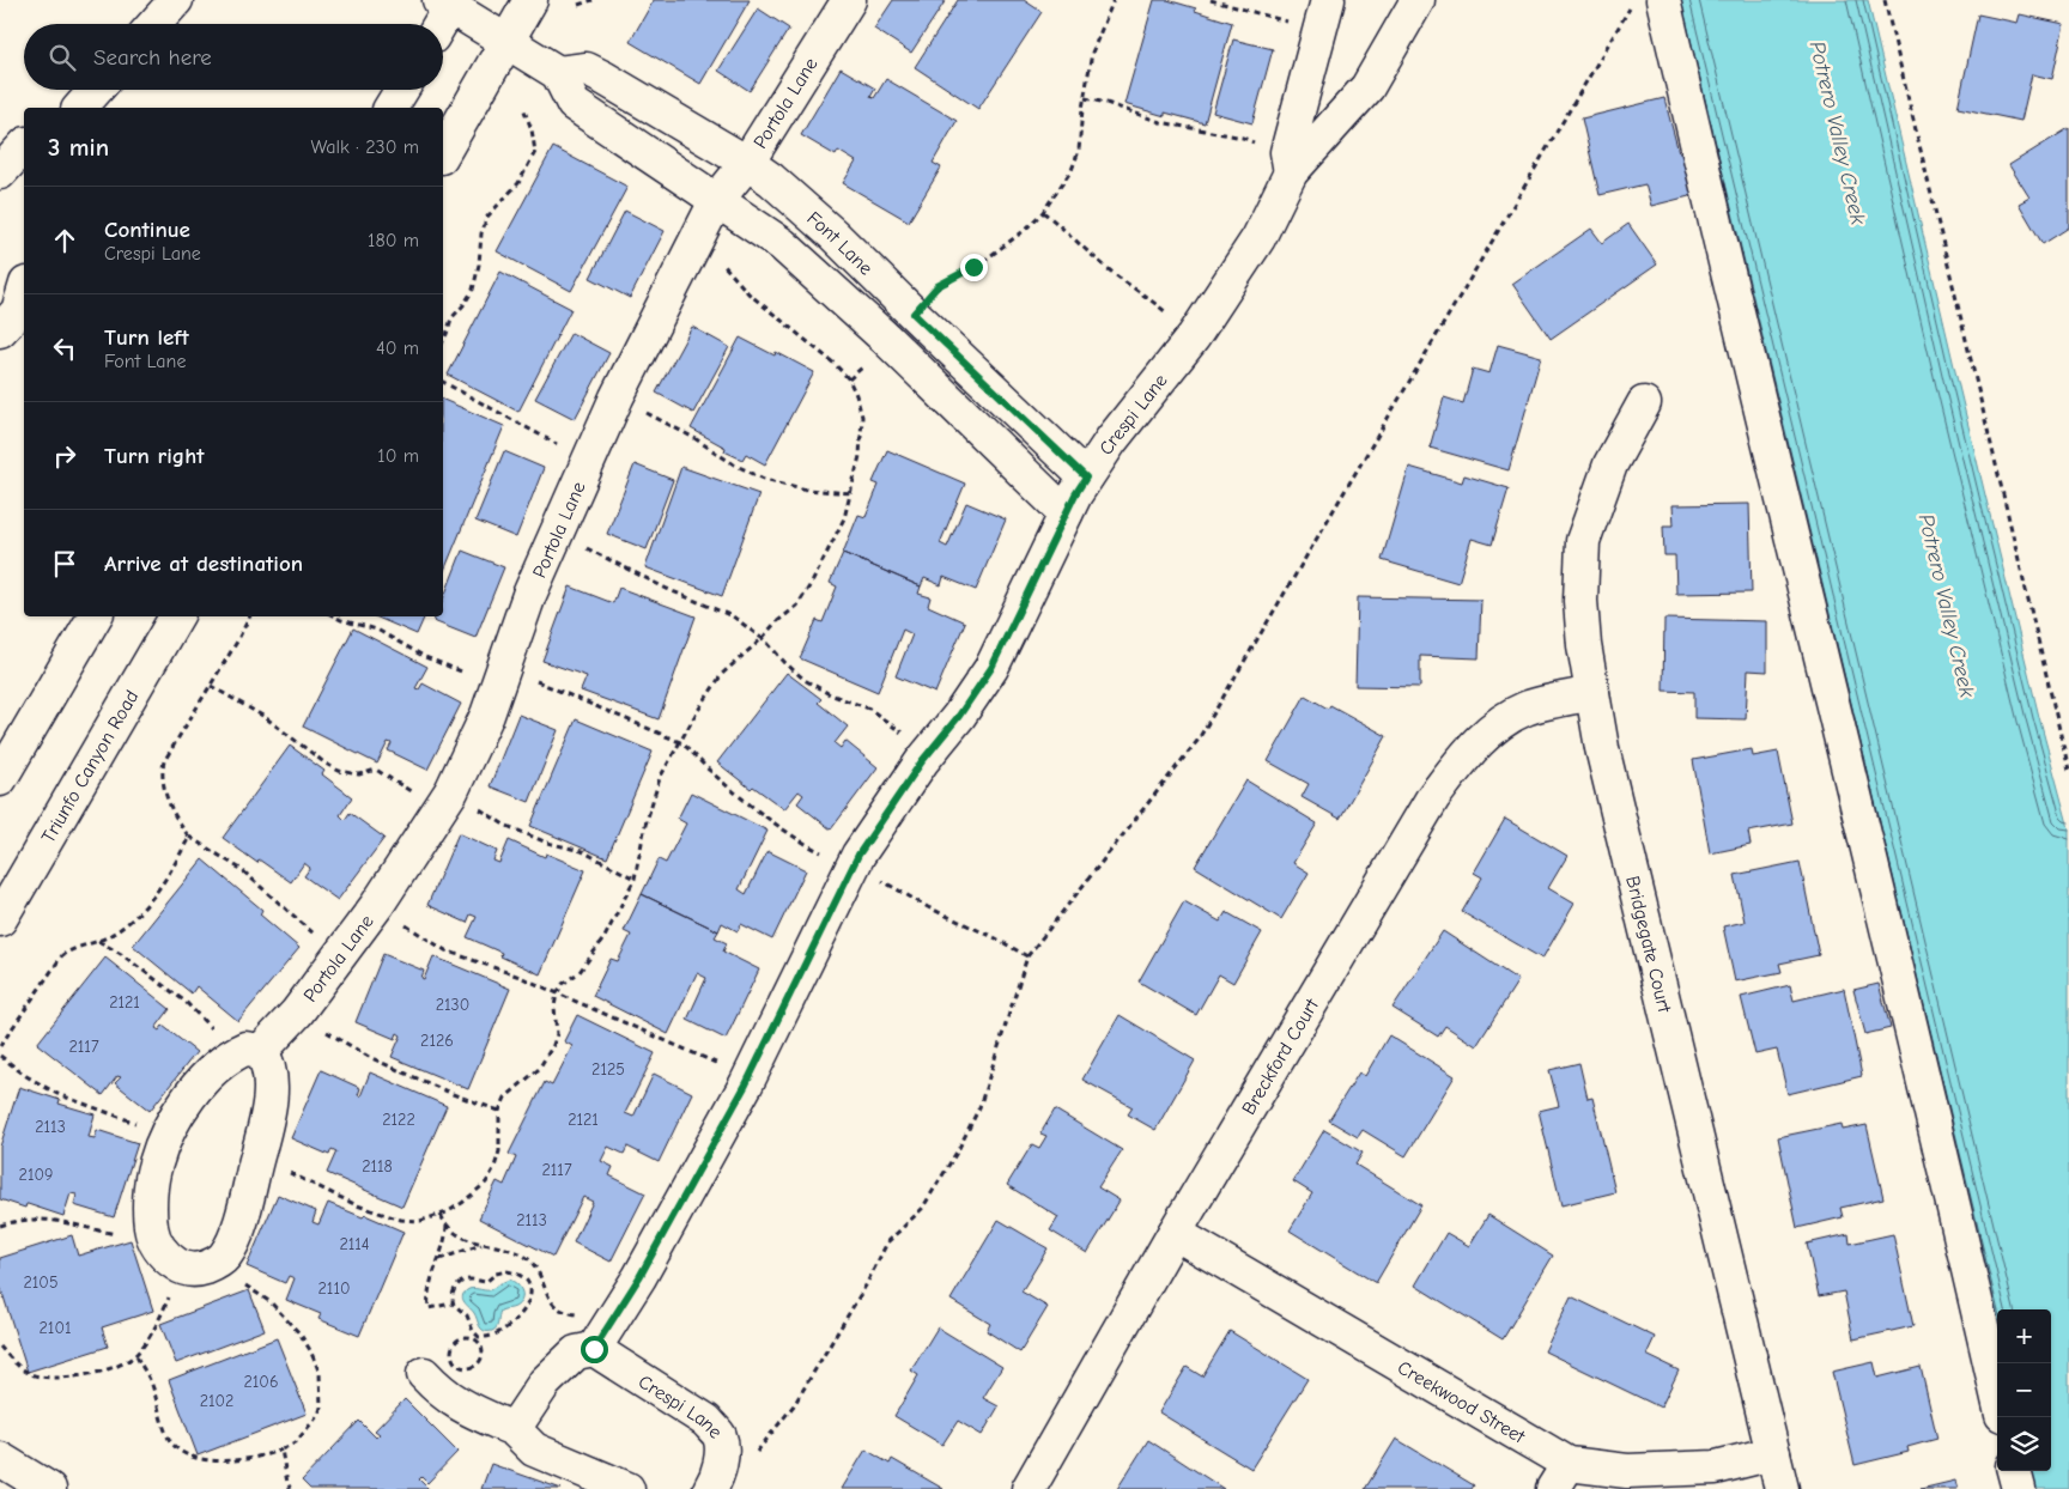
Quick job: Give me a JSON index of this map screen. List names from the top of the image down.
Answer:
{
  "streets": {
    "street": [
      "Portola Lane",
      "Font Lane",
      "Crespi Lane",
      "Triunfo Canyon Road",
      "Bridgegate Court",
      "Breckford Court",
      "Creekwood Street"
    ]
  },
  "crossings": [
    ["Portola Lane", "Font Lane"],
    ["Font Lane", "Crespi Lane"],
    ["Bridgegate Court", "Breckford Court"],
    ["Bridgegate Court", "Creekwood Street"],
    ["Breckford Court", "Creekwood Street"]
  ],
  "water": ["Potrero Valley Creek"],
  "house_numbers": [
    "2121",
    "2130",
    "2126",
    "2117",
    "2125",
    "2122",
    "2121",
    "2113",
    "2118",
    "2117",
    "2109",
    "2113",
    "2114",
    "2105",
    "2110",
    "2101",
    "2106",
    "2102"
  ],
  "page": {
    "search": "Search here",
    "heading": ["3 min", "Walk · 230 m"],
    "list": [
      ["Continue", "Crespi Lane", "180 m"],
      ["Turn left", "Font Lane", "40 m"],
      ["Turn right", "10 m"],
      "Arrive at destination"
    ],
    "map_buttons": ["+", "−"]
  }
}
